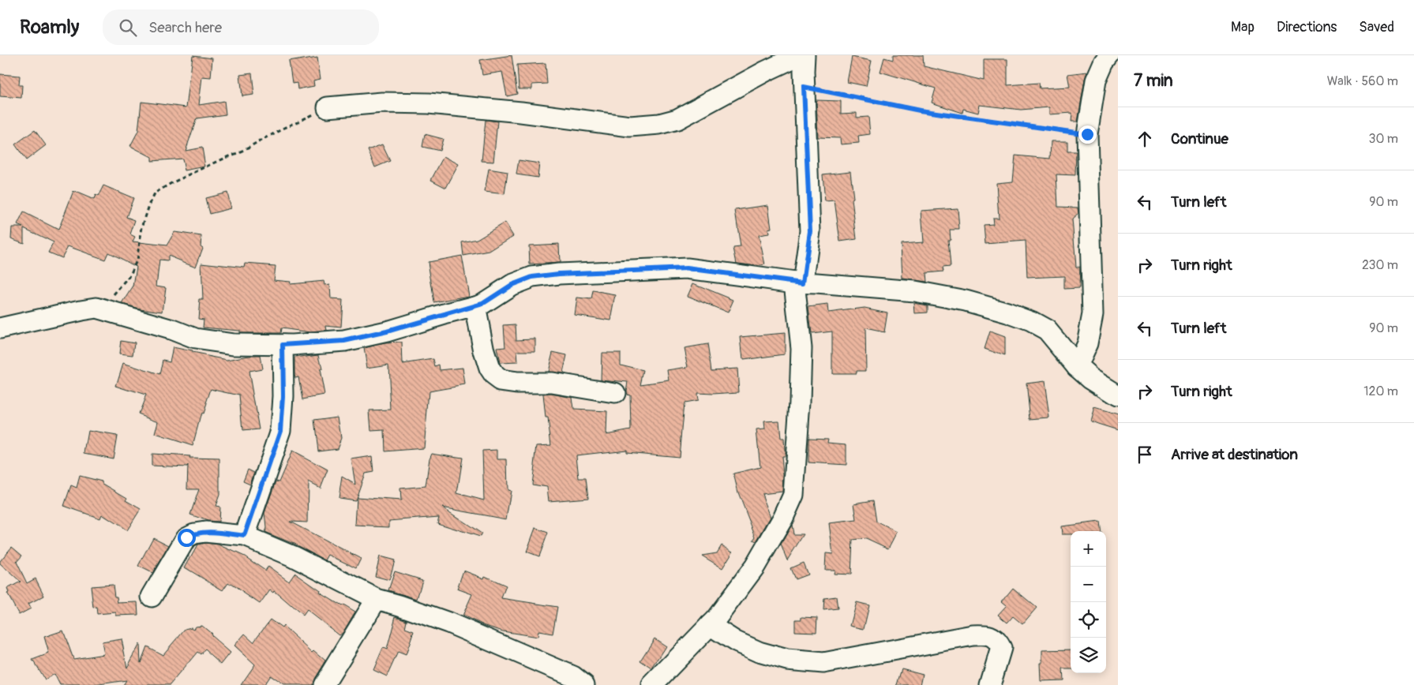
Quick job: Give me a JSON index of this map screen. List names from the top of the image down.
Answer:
{
  "page": {
    "header": "Roamly",
    "search": "Search here",
    "nav": ["Map", "Directions", "Saved"],
    "heading": ["7 min", "Walk · 560 m"],
    "list": [
      ["Continue", "30 m"],
      ["Turn left", "90 m"],
      ["Turn right", "230 m"],
      ["Turn left", "90 m"],
      ["Turn right", "120 m"],
      "Arrive at destination"
    ],
    "map_buttons": ["+", "−"]
  }
}
